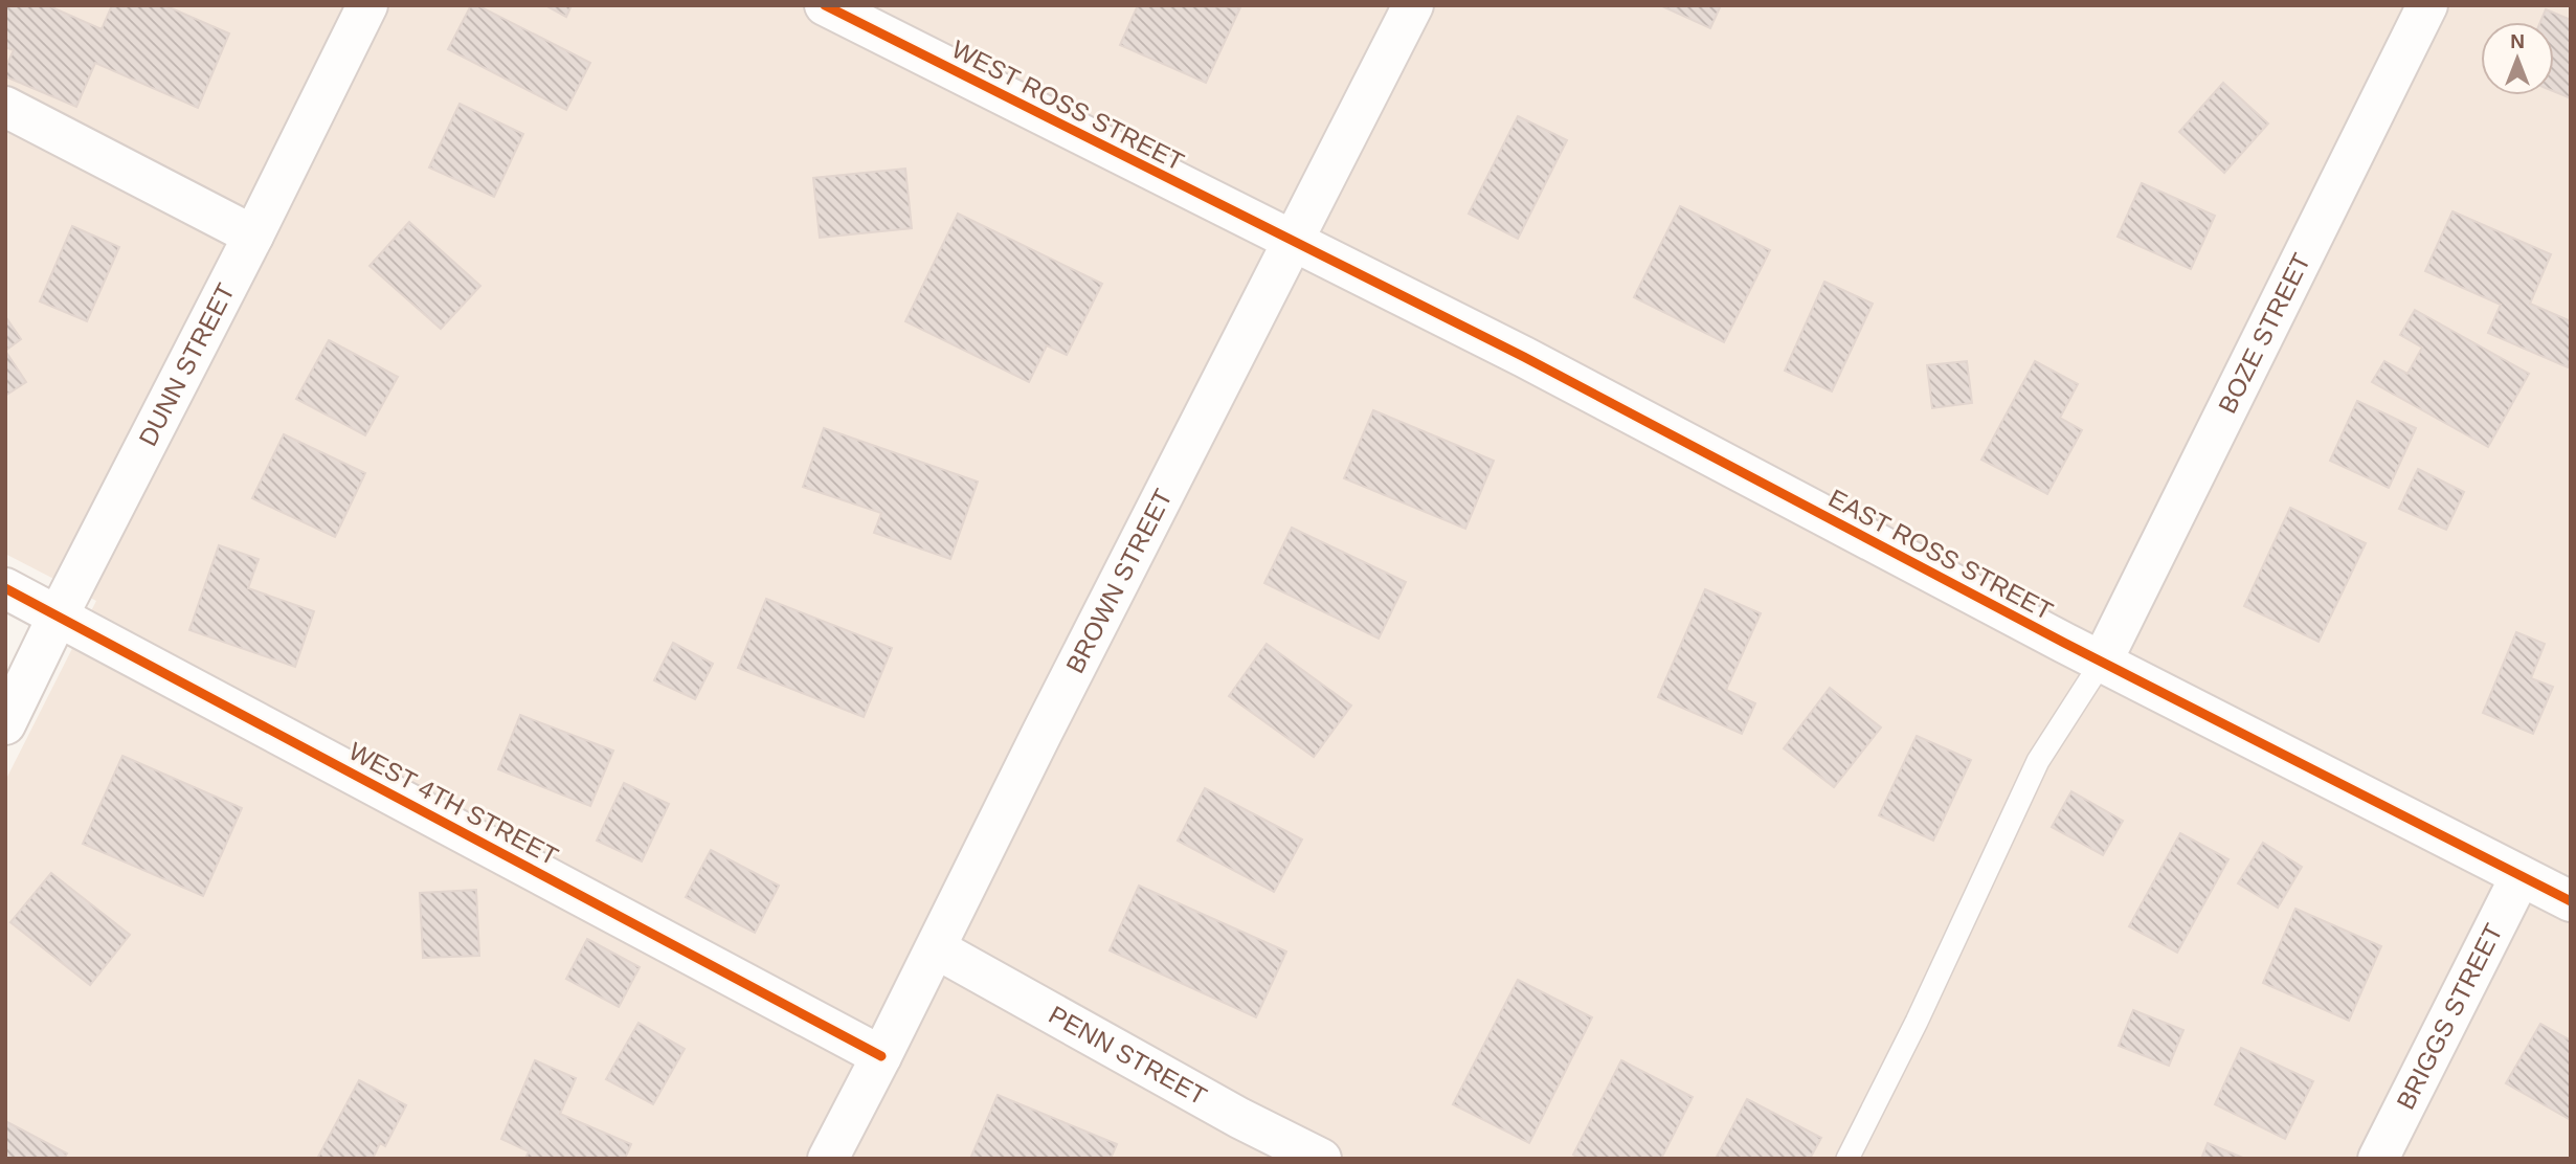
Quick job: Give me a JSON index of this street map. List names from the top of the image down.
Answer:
{
  "streets": {
    "street": [
      "WEST ROSS STREET",
      "BOZE STREET",
      "DUNN STREET",
      "EAST ROSS STREET",
      "BROWN STREET",
      "WEST 4TH STREET",
      "BRIGGS STREET",
      "PENN STREET"
    ]
  },
  "crossings": [
    ["WEST ROSS STREET", "EAST ROSS STREET"],
    ["WEST ROSS STREET", "BROWN STREET"],
    ["BOZE STREET", "EAST ROSS STREET"],
    ["DUNN STREET", "WEST 4TH STREET"],
    ["EAST ROSS STREET", "BROWN STREET"],
    ["EAST ROSS STREET", "BRIGGS STREET"],
    ["BROWN STREET", "WEST 4TH STREET"],
    ["BROWN STREET", "PENN STREET"]
  ],
  "north": "top"
}
